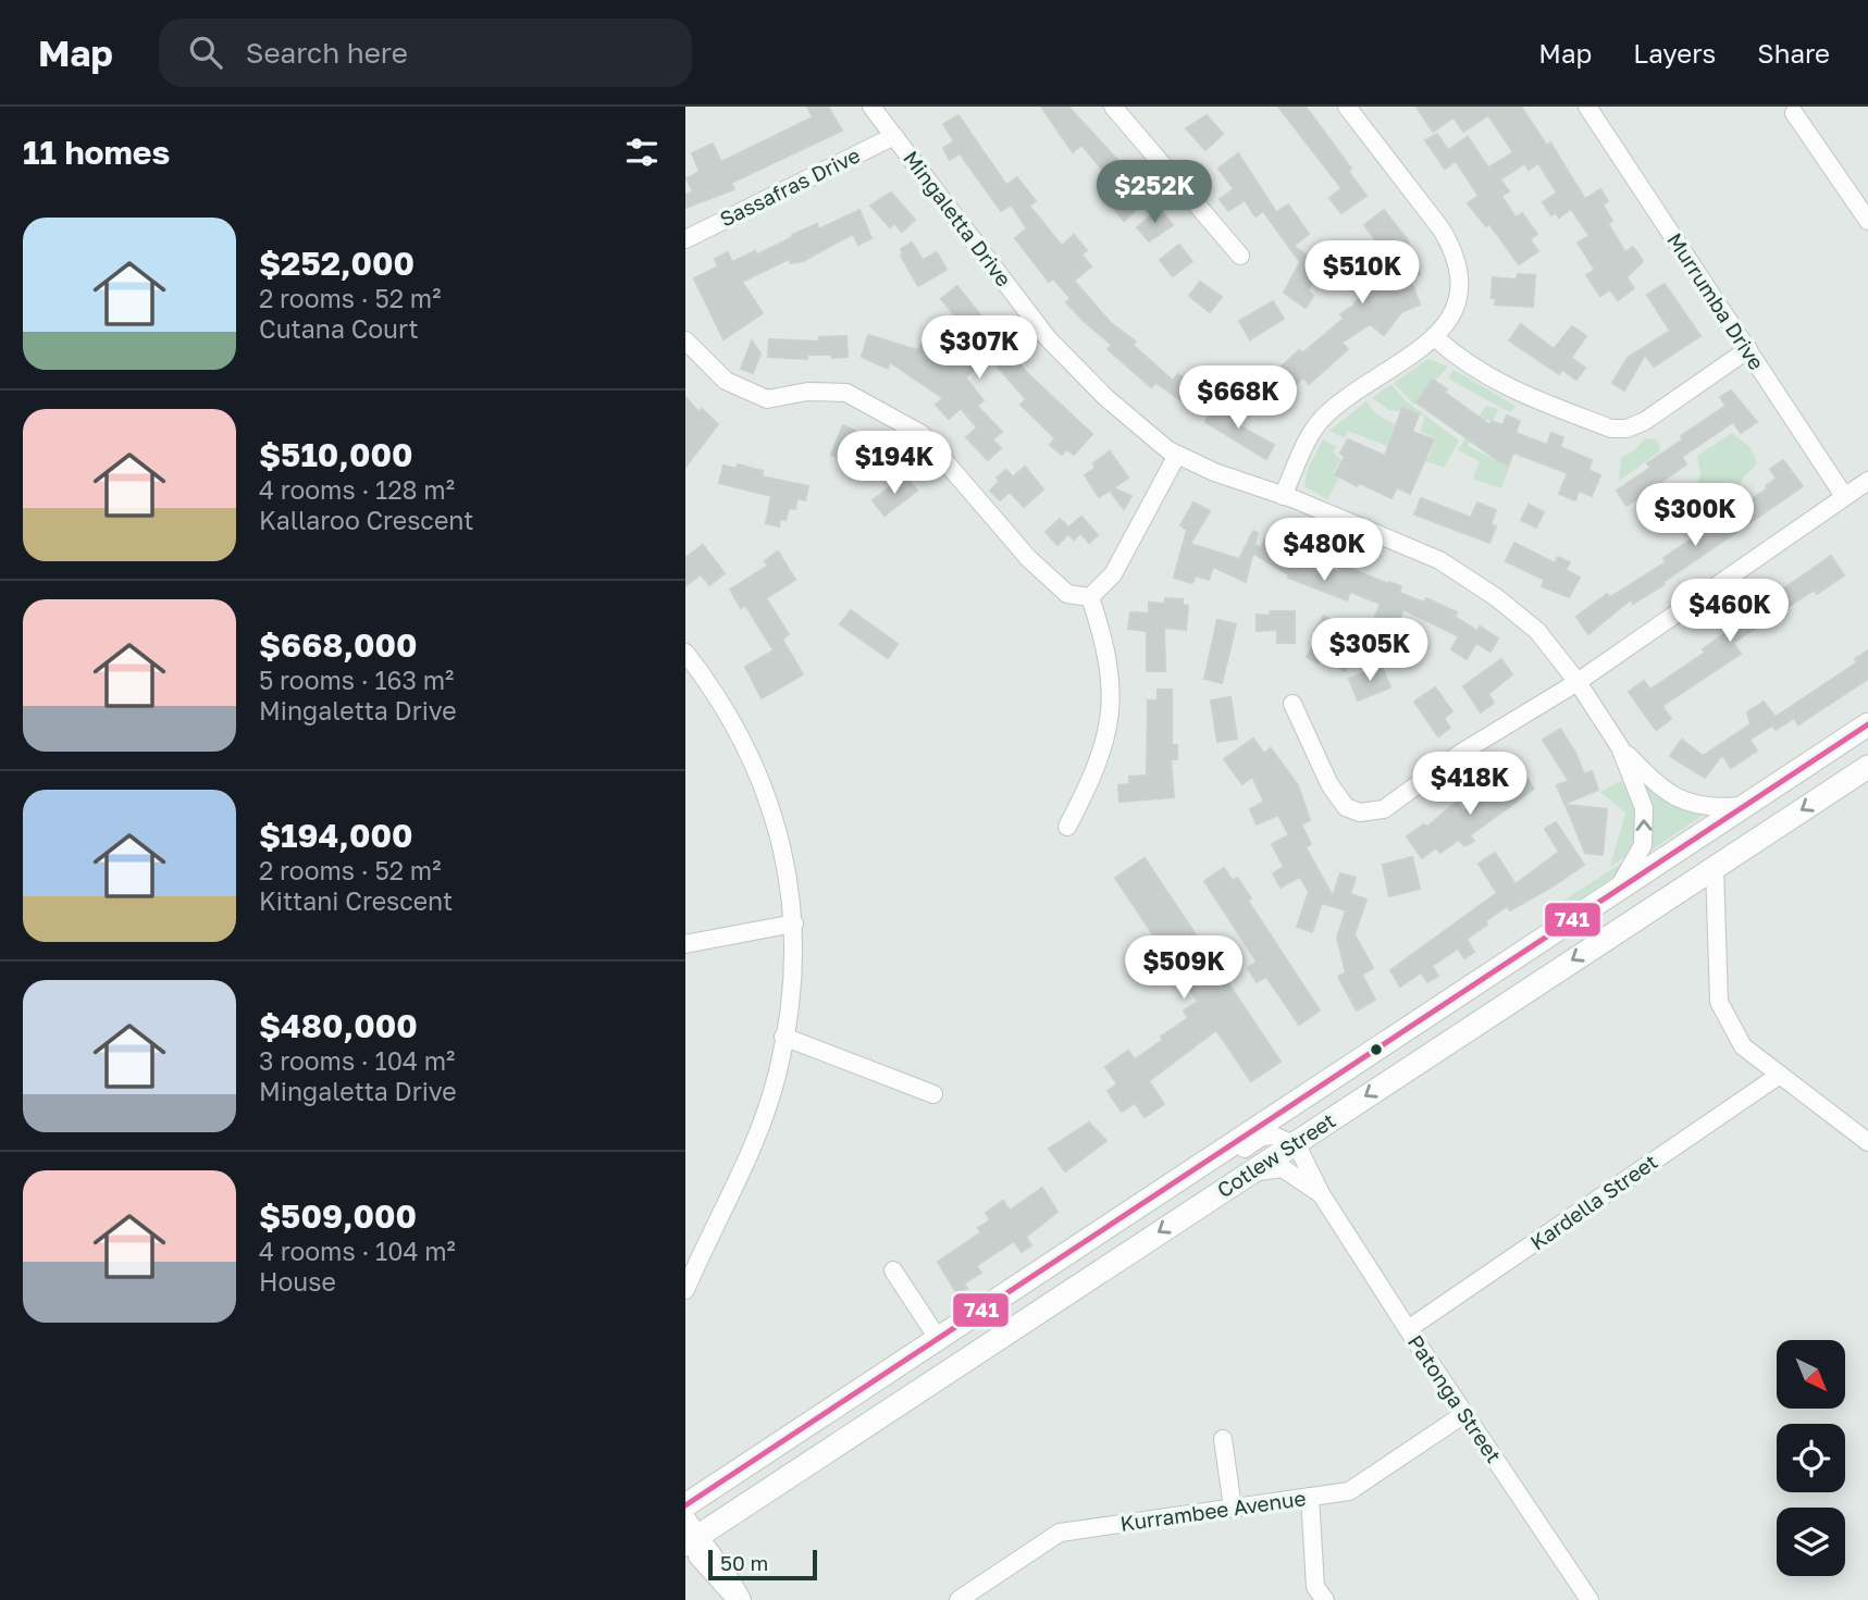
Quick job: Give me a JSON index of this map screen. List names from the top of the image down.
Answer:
{
  "streets": {
    "main road": ["Cotlew Street"],
    "street": [
      "Sassafras Drive",
      "Mingaletta Drive",
      "Murrumba Drive",
      "Kardella Street",
      "Patonga Street",
      "Kurrambee Avenue"
    ]
  },
  "crossings": [
    ["Sassafras Drive", "Mingaletta Drive"],
    ["Mingaletta Drive", "Cotlew Street"],
    ["Cotlew Street", "Patonga Street"],
    ["Kardella Street", "Patonga Street"],
    ["Patonga Street", "Kurrambee Avenue"]
  ],
  "lines": ["transit line 741"],
  "scale_bar": "50 m",
  "north": "bottom right",
  "page": {
    "header": "Map",
    "search": "Search here",
    "nav": ["Map", "Layers", "Share"],
    "heading": "11 homes",
    "price": [
      "$252K",
      "$510K",
      "$307K",
      "$668K",
      "$194K",
      "$300K",
      "$480K",
      "$460K",
      "$305K",
      "$418K",
      "$509K"
    ],
    "list": [
      {
        "name": "$252,000",
        "note": "2 rooms · 52 m² · Cutana Court"
      },
      {
        "name": "$510,000",
        "note": "4 rooms · 128 m² · Kallaroo Crescent"
      },
      {
        "name": "$668,000",
        "note": "5 rooms · 163 m² · Mingaletta Drive"
      },
      {
        "name": "$194,000",
        "note": "2 rooms · 52 m² · Kittani Crescent"
      },
      {
        "name": "$480,000",
        "note": "3 rooms · 104 m² · Mingaletta Drive"
      },
      {
        "name": "$509,000",
        "note": "4 rooms · 104 m² · House"
      }
    ],
    "scale": "50 m"
  }
}
